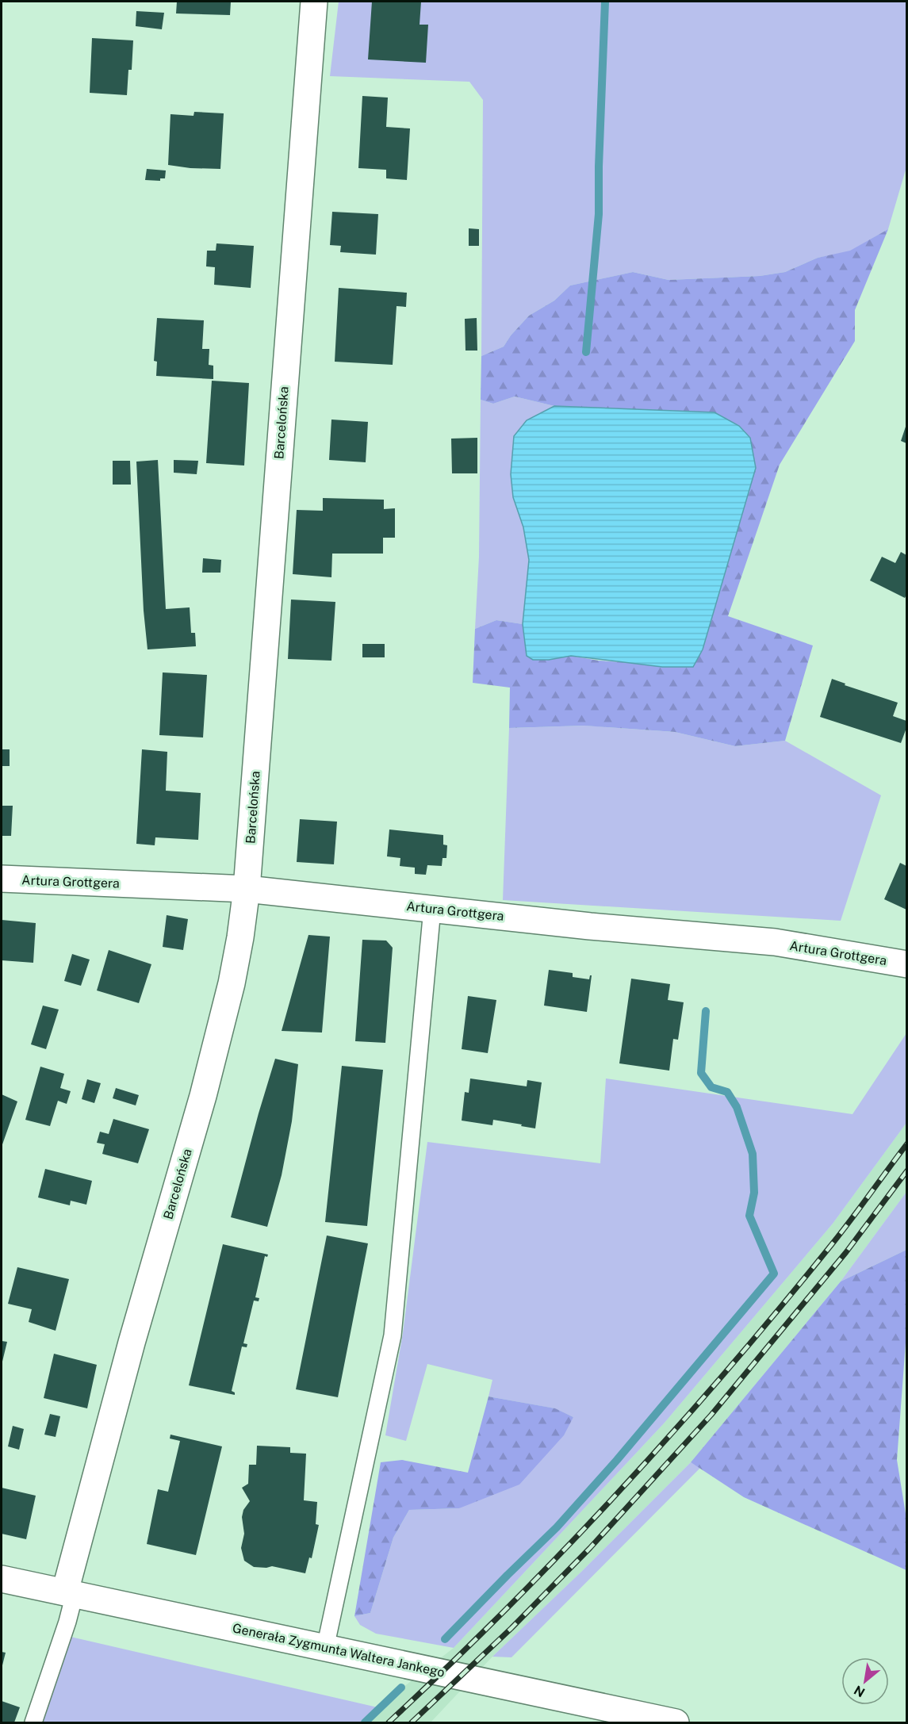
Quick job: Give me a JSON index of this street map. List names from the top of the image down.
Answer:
{
  "streets": {
    "street": ["Barcelońska", "Artura Grottgera", "Generała Zygmunta Waltera Jankego"]
  },
  "crossings": [
    ["Barcelońska", "Artura Grottgera"],
    ["Barcelońska", "Generała Zygmunta Waltera Jankego"]
  ],
  "north": "bottom left"
}
